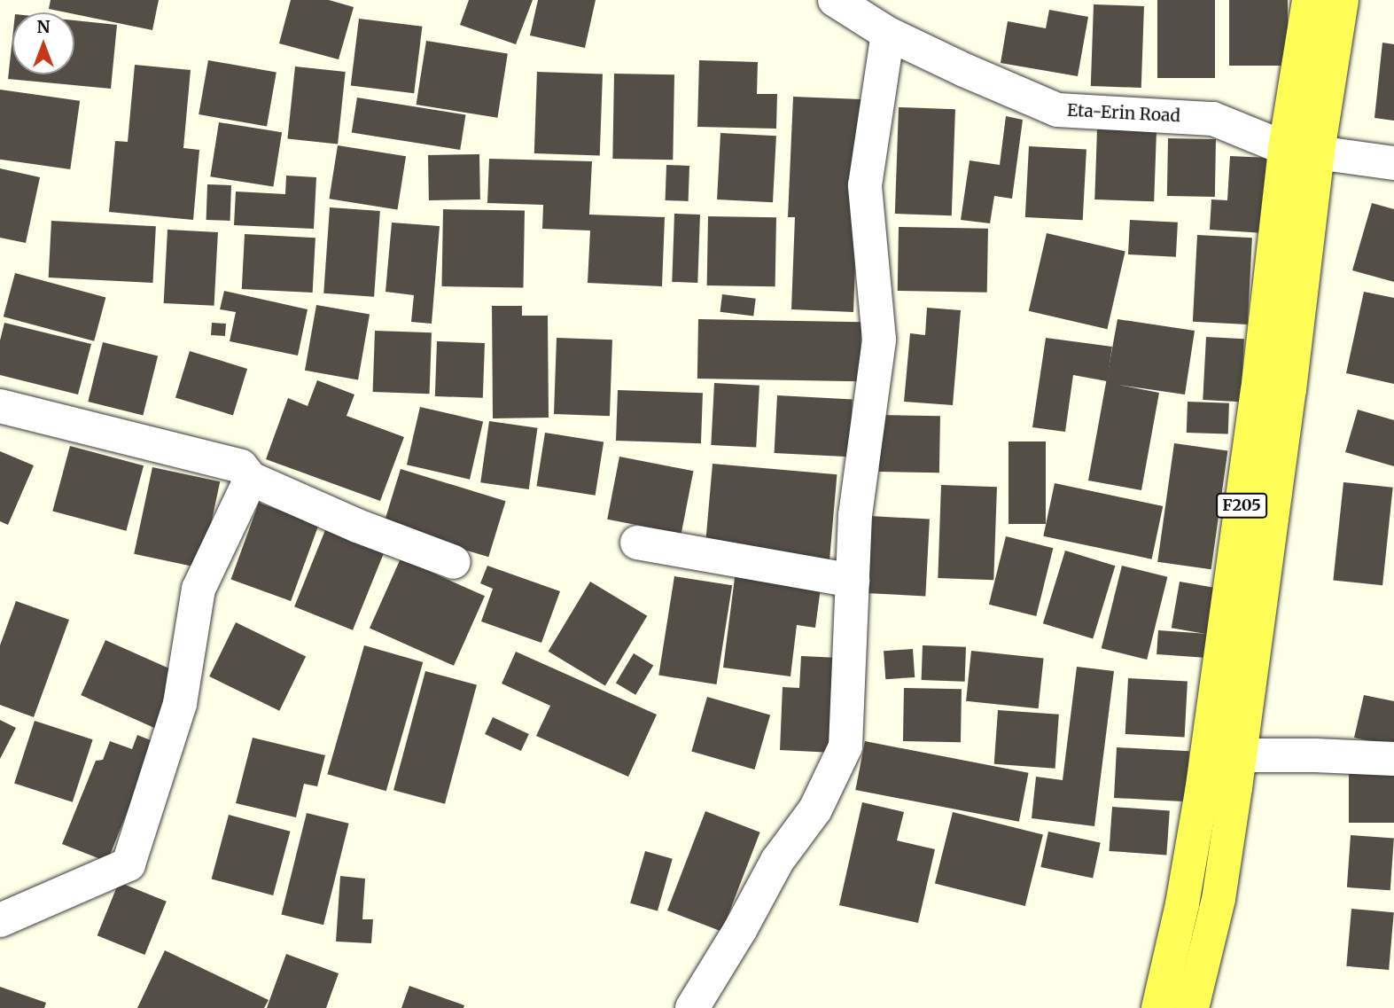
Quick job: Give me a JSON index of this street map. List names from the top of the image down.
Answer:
{
  "streets": {
    "main road": ["F205"],
    "street": ["Eta-Erin Road"]
  },
  "crossings": [
    ["Eta-Erin Road", "F205"]
  ],
  "north": "top"
}
